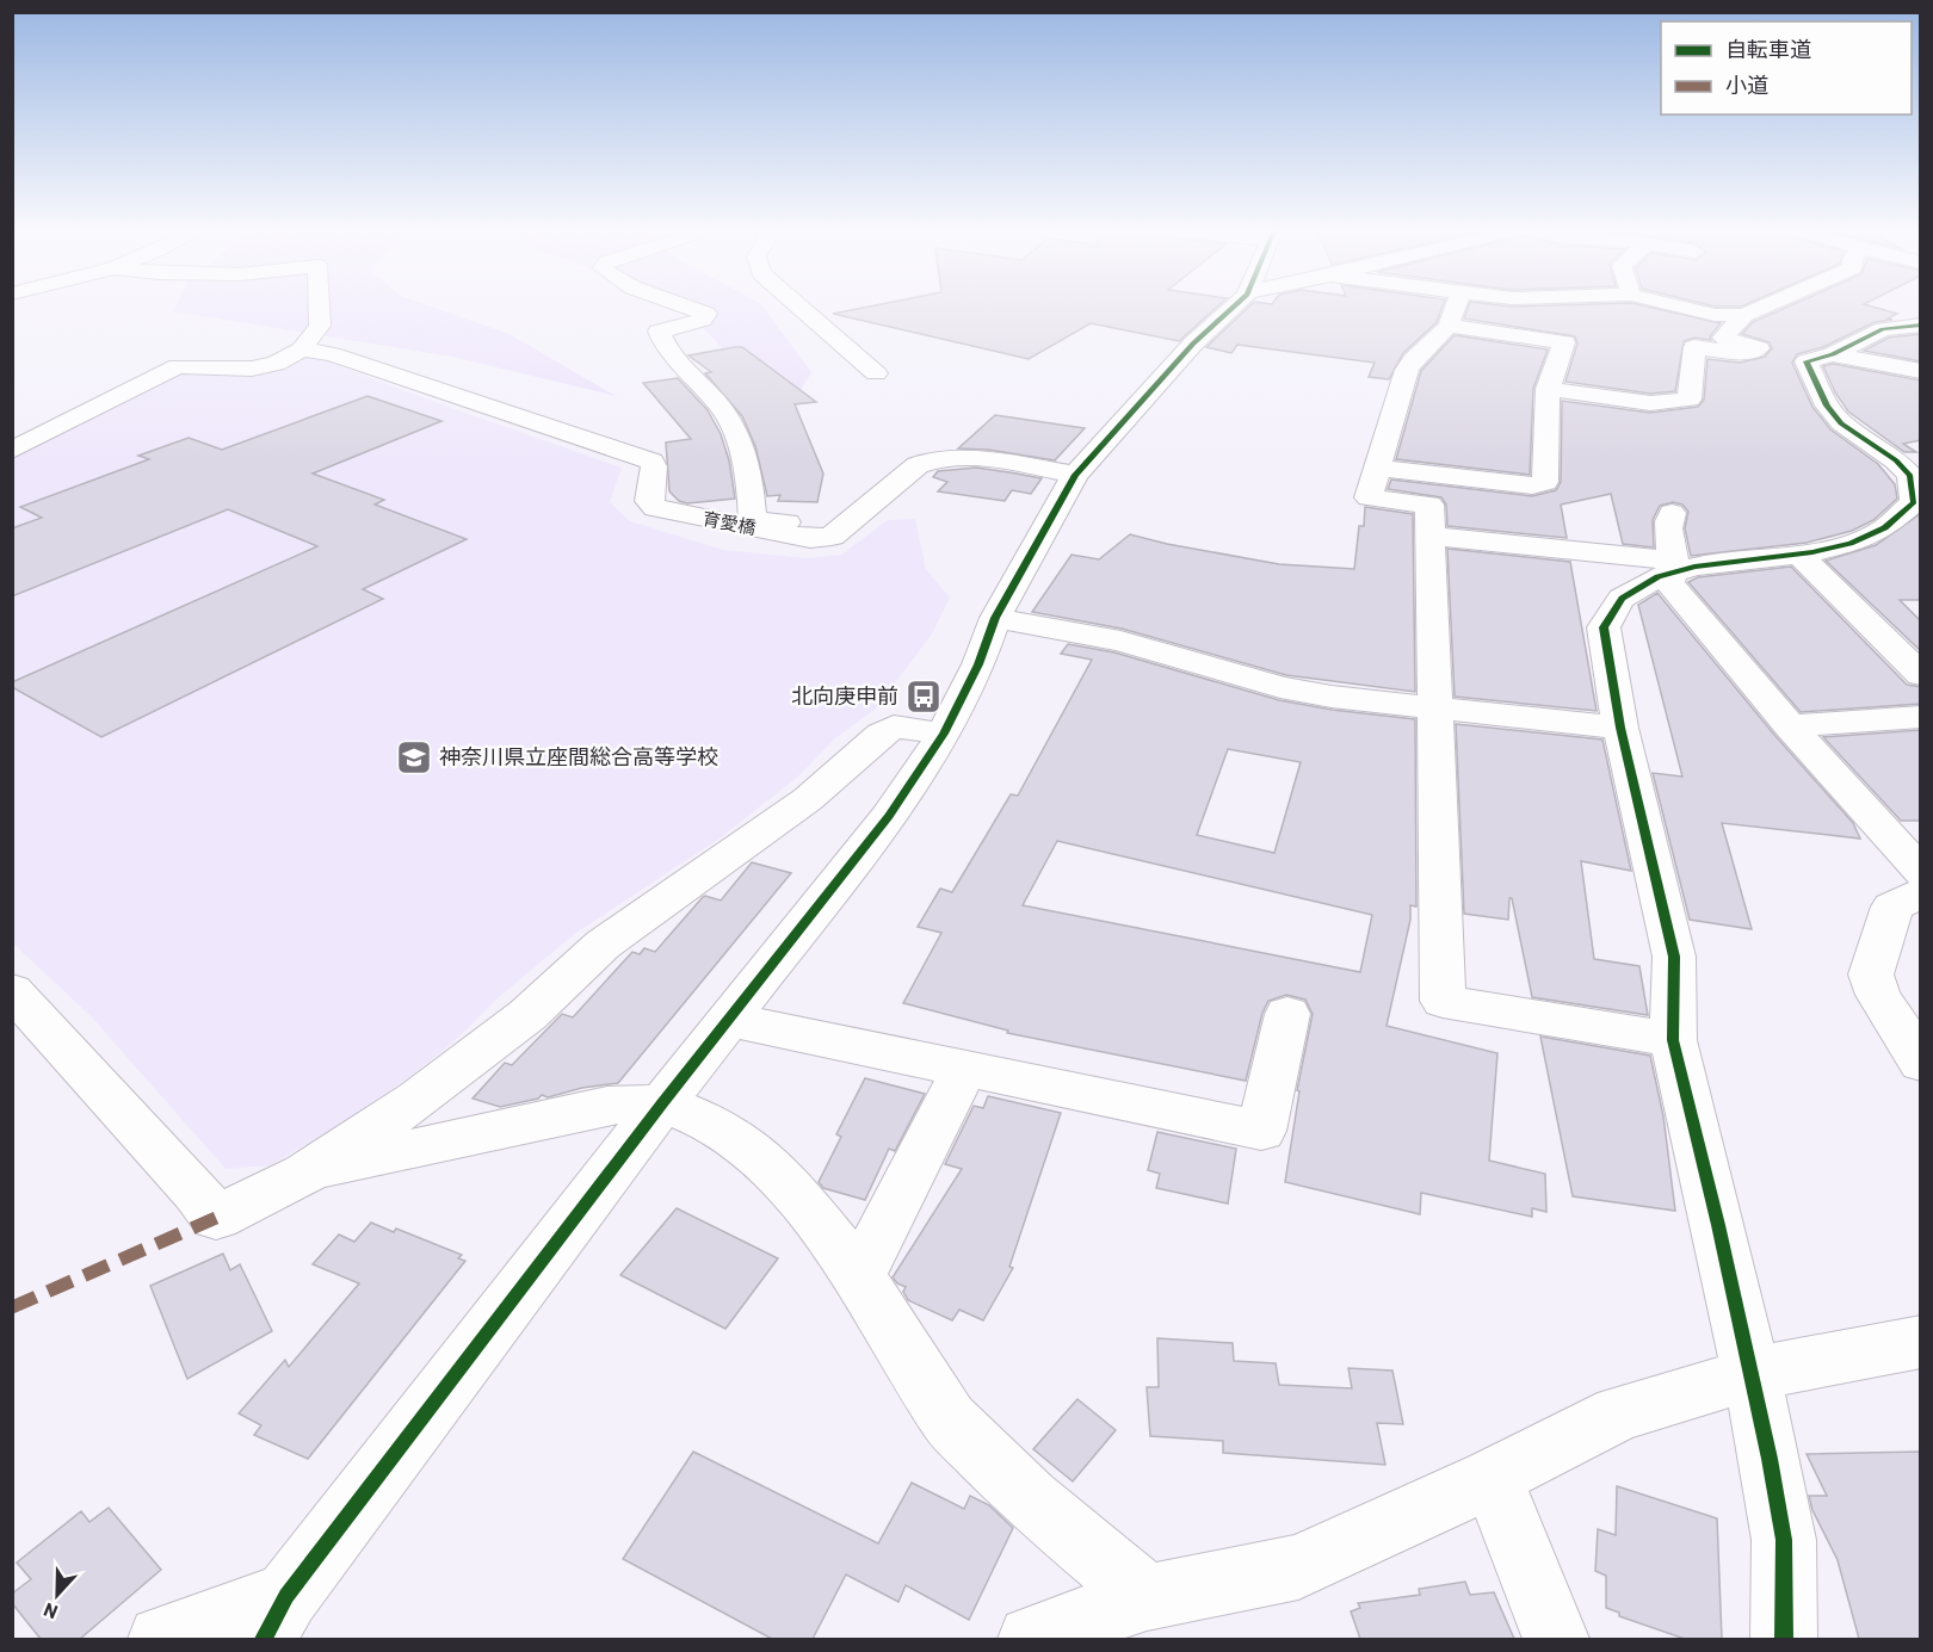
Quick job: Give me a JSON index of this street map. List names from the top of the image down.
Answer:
{
  "streets": {
    "street": ["育愛橋"]
  },
  "places": {
    "bus stop": ["北向庚申前"],
    "school or university": ["神奈川県立座間総合高等学校"]
  },
  "legend": ["自転車道", "小道"],
  "north": "bottom"
}
